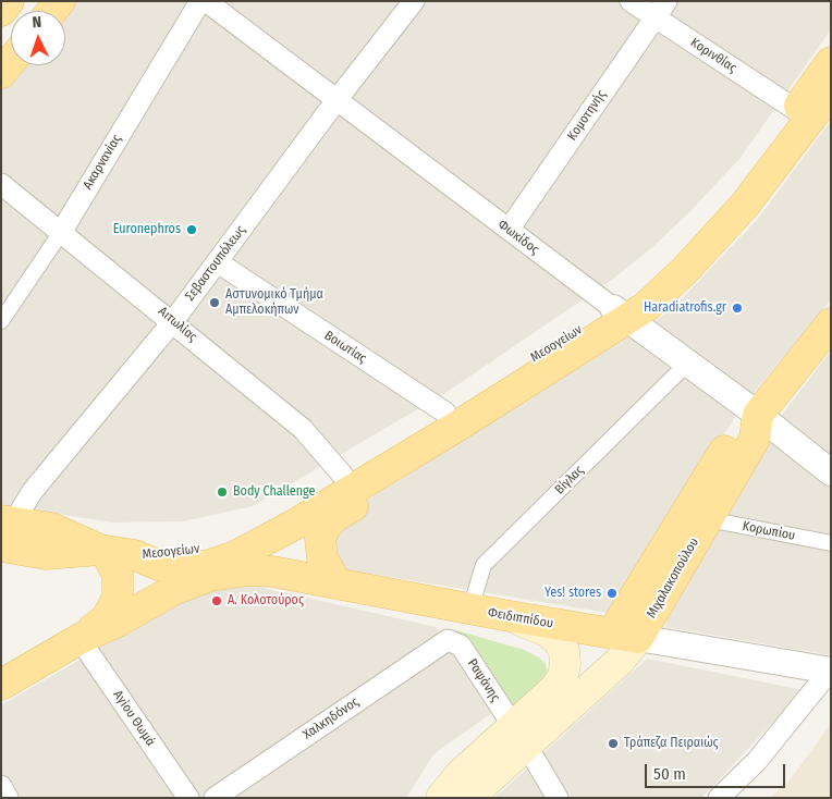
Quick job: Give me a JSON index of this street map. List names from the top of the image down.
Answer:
{
  "streets": {
    "main road": ["Μεσογείων", "Μιχαλακοπούλου", "Φειδιππίδου"],
    "street": [
      "Κορινθίας",
      "Κομοτηνής",
      "Ακαρνανίας",
      "Φωκίδος",
      "Σεβαστουπόλεως",
      "Αιτωλίας",
      "Βοιωτίας",
      "Βίγλας",
      "Κορωπίου",
      "Ραψάνης",
      "Αγίου Θωμά",
      "Χαλκηδόνος"
    ]
  },
  "crossings": [
    ["Κορινθίας", "Κομοτηνής"],
    ["Κορινθίας", "Μεσογείων"],
    ["Κομοτηνής", "Φωκίδος"],
    ["Ακαρνανίας", "Αιτωλίας"],
    ["Φωκίδος", "Σεβαστουπόλεως"],
    ["Φωκίδος", "Μεσογείων"],
    ["Φωκίδος", "Βίγλας"],
    ["Φωκίδος", "Μιχαλακοπούλου"],
    ["Σεβαστουπόλεως", "Αιτωλίας"],
    ["Σεβαστουπόλεως", "Βοιωτίας"],
    ["Αιτωλίας", "Μεσογείων"],
    ["Μεσογείων", "Βοιωτίας"],
    ["Μεσογείων", "Φειδιππίδου"],
    ["Βίγλας", "Φειδιππίδου"],
    ["Κορωπίου", "Μιχαλακοπούλου"],
    ["Μιχαλακοπούλου", "Φειδιππίδου"],
    ["Μιχαλακοπούλου", "Ραψάνης"],
    ["Φειδιππίδου", "Αγίου Θωμά"],
    ["Ραψάνης", "Χαλκηδόνος"]
  ],
  "places": [
    "Euronephros",
    "Αστυνομικό Τμήμα Αμπελοκήπων",
    "Haradiatrofis.gr",
    "Body Challenge",
    "Yes! stores",
    "Α. Κολοτούρος",
    "Τράπεζα Πειραιώς"
  ],
  "scale_bar": "50 m",
  "north": "top"
}
